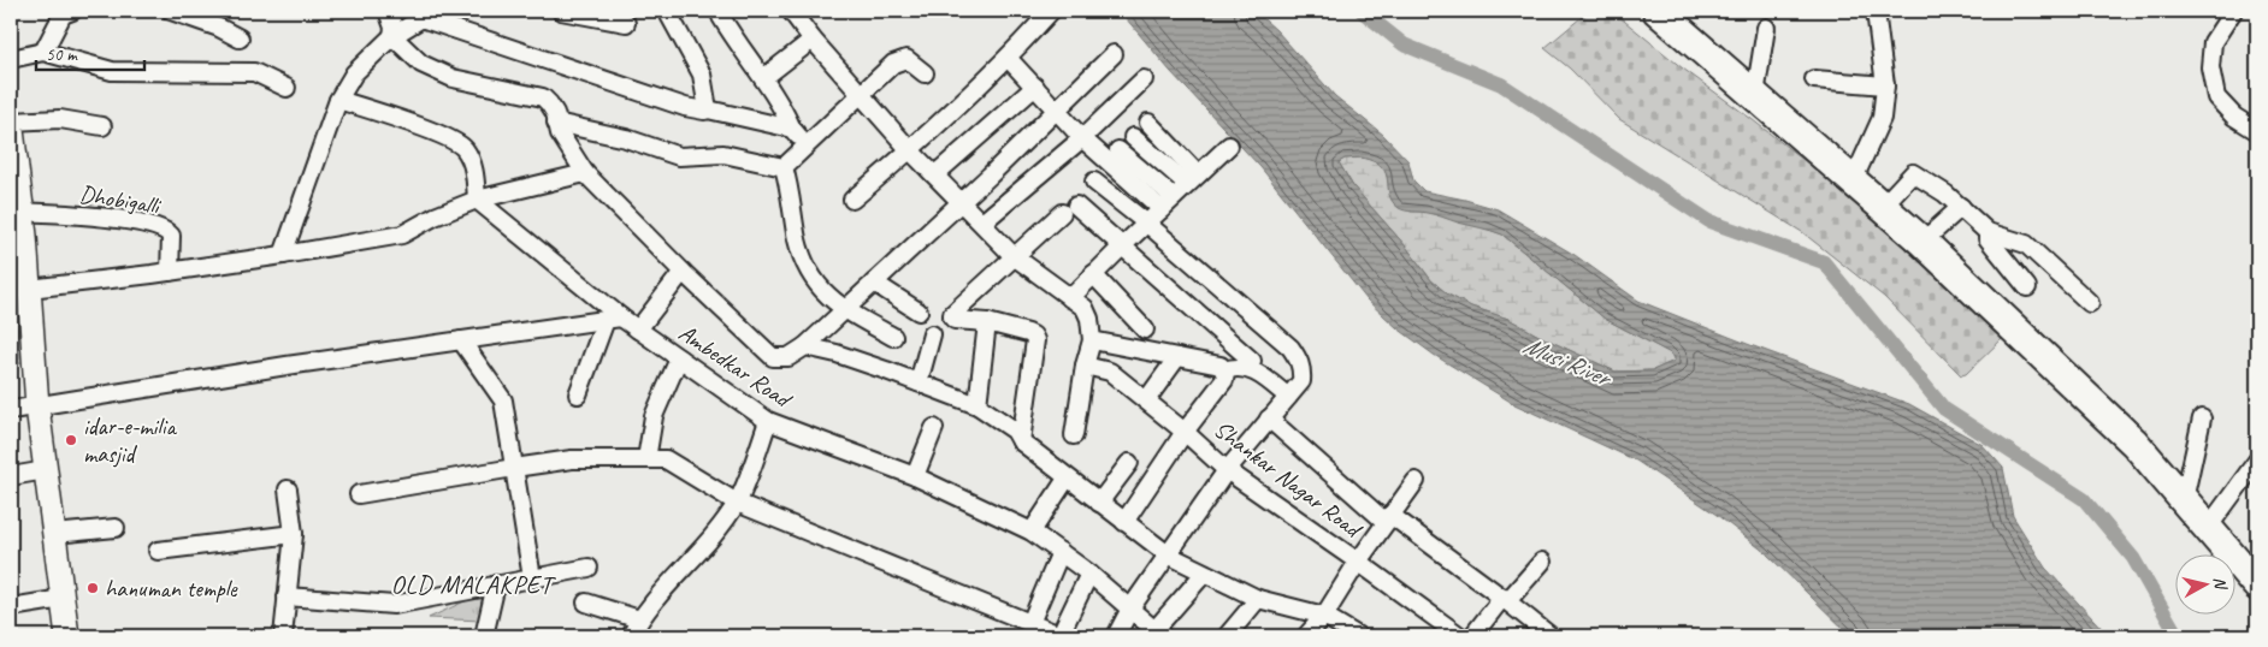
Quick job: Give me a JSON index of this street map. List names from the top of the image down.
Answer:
{
  "streets": {
    "street": ["Dhobigalli", "Ambedkar Road", "Shankar Nagar Road"]
  },
  "districts": ["OLD MALAKPET"],
  "water": ["Musi River"],
  "places": ["idar-e-milia masjid", "hanuman temple"],
  "scale_bar": "50 m",
  "north": "right"
}
